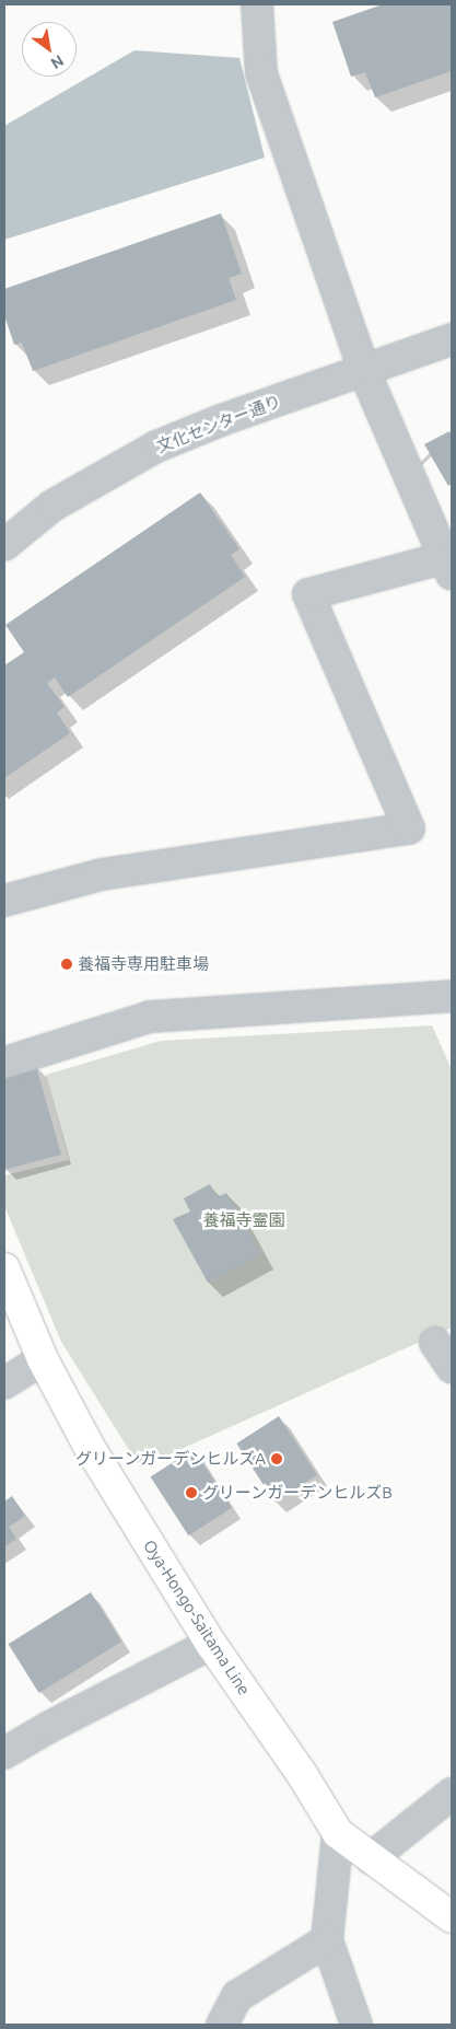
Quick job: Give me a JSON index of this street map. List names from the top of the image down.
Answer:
{
  "streets": {
    "main road": ["Oya-Hongo-Saitama Line"],
    "street": ["文化センター通り"]
  },
  "parks": ["養福寺霊園"],
  "places": ["養福寺専用駐車場", "グリーンガーデンヒルズA", "グリーンガーデンヒルズB"],
  "north": "bottom right"
}
